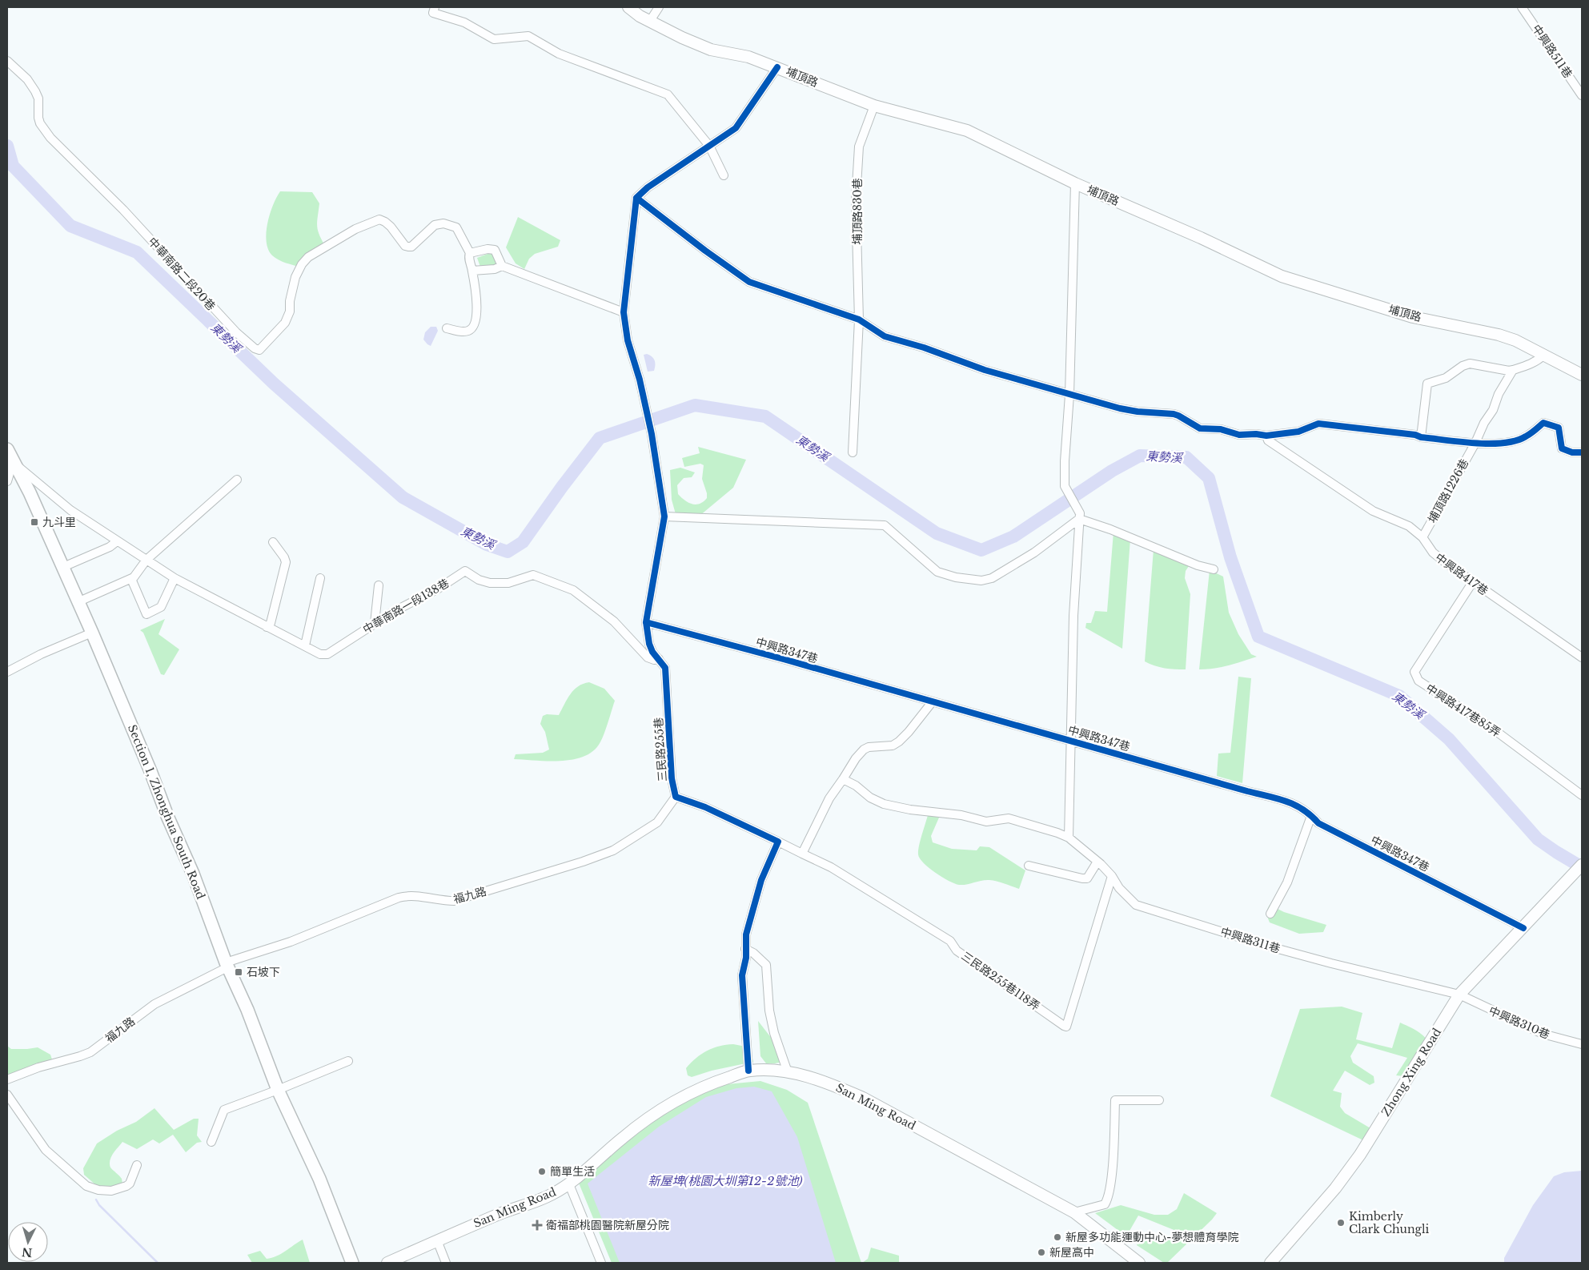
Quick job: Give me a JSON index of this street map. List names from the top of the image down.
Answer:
{
  "streets": {
    "main road": ["Section 1, Zhonghua South Road"],
    "street": [
      "中興路511巷",
      "埔頂路",
      "埔頂路830巷",
      "中華南路二段20巷",
      "埔頂路1226巷",
      "中興路417巷",
      "中華南路一段138巷",
      "中興路347巷",
      "中興路417巷85弄",
      "三民路255巷",
      "福九路",
      "中興路311巷",
      "三民路255巷118弄",
      "中興路310巷",
      "Zhong Xing Road",
      "San Ming Road"
    ]
  },
  "crossings": [
    ["埔頂路", "埔頂路830巷"],
    ["埔頂路1226巷", "中興路417巷"],
    ["中興路417巷", "中興路417巷85弄"],
    ["中華南路一段138巷", "三民路255巷"],
    ["中華南路一段138巷", "Section 1, Zhonghua South Road"],
    ["中興路347巷", "三民路255巷"],
    ["中興路347巷", "Zhong Xing Road"],
    ["三民路255巷", "福九路"],
    ["Section 1, Zhonghua South Road", "福九路"],
    ["中興路311巷", "三民路255巷118弄"],
    ["中興路311巷", "中興路310巷"],
    ["中興路311巷", "Zhong Xing Road"],
    ["中興路310巷", "Zhong Xing Road"]
  ],
  "water": ["東勢溪", "新屋埤(桃園大圳第12-2號池)"],
  "places": {
    "transit": ["九斗里", "石坡下"],
    "other": [
      "簡單生活",
      "Kimberly Clark Chungli",
      "新屋多功能運動中心-夢想體育學院",
      "新屋高中"
    ],
    "health": ["衛福部桃園醫院新屋分院"]
  },
  "north": "bottom"
}
